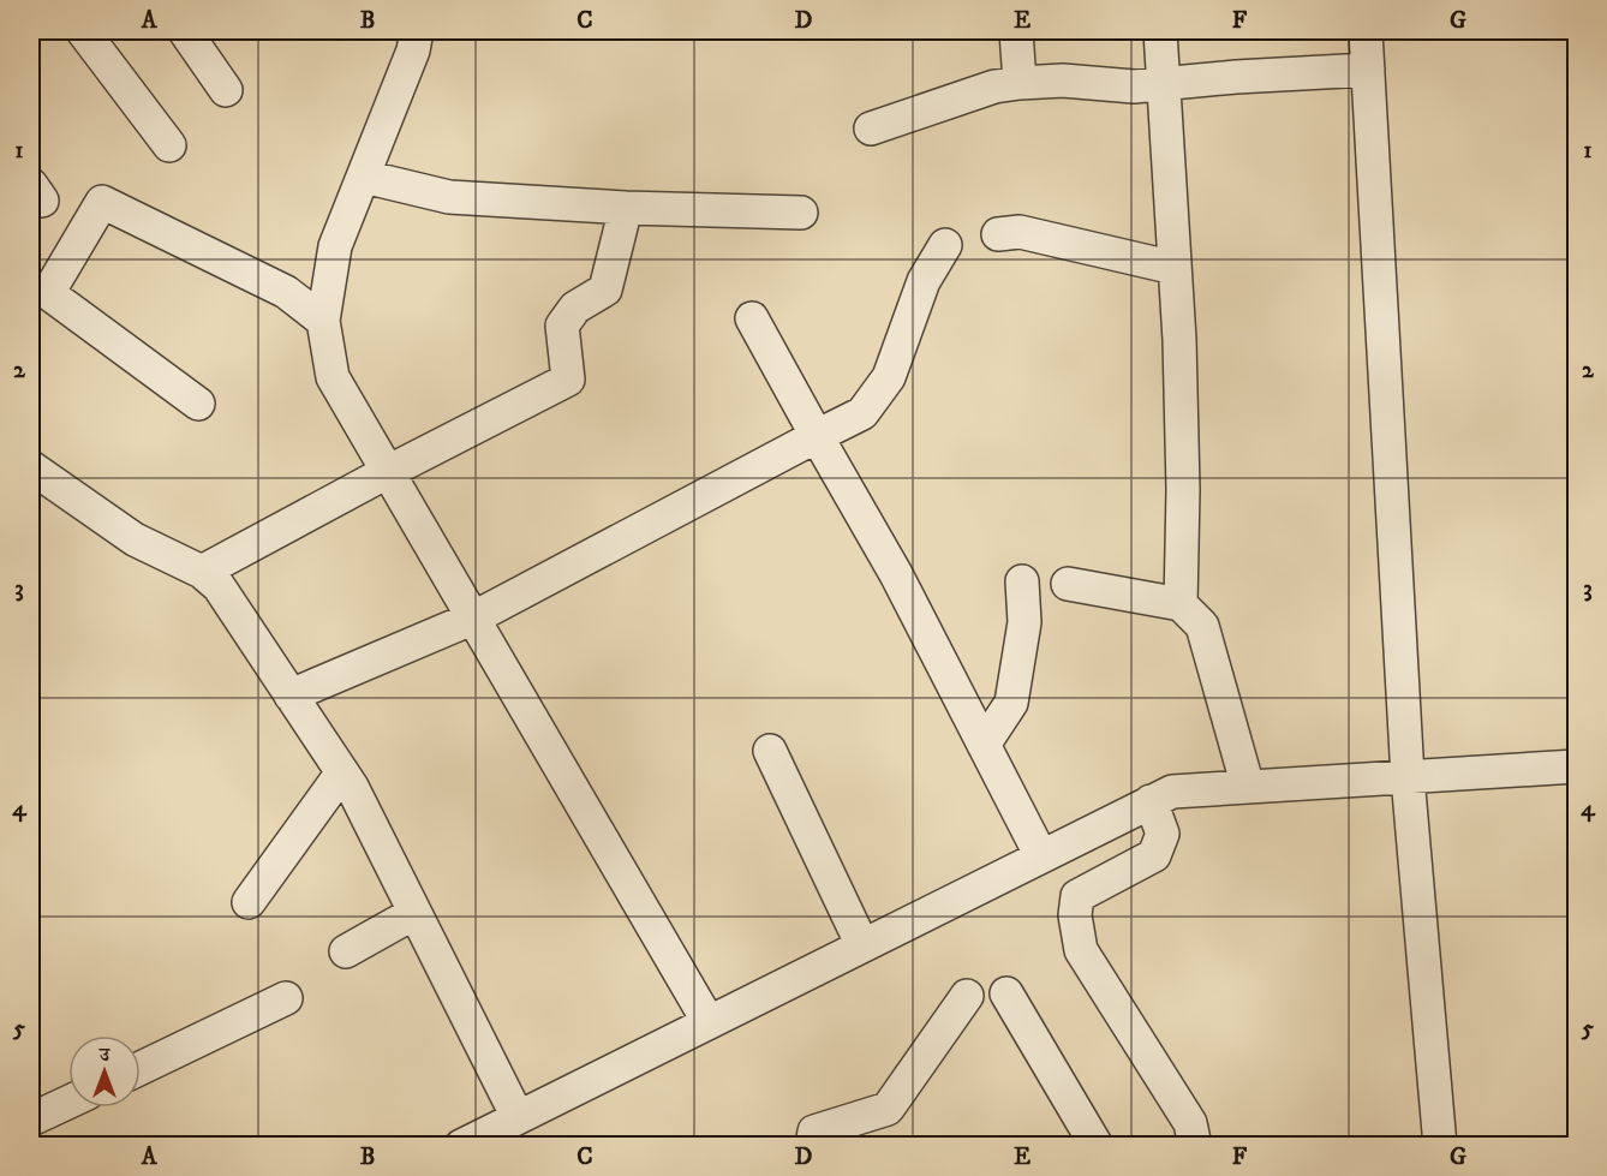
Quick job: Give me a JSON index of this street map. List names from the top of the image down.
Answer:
{
  "north": "top",
  "grid": {
    "columns": [
      "A",
      "B",
      "C",
      "D",
      "E",
      "F",
      "G"
    ],
    "rows": [
      "1",
      "2",
      "3",
      "4",
      "5"
    ]
  }
}
